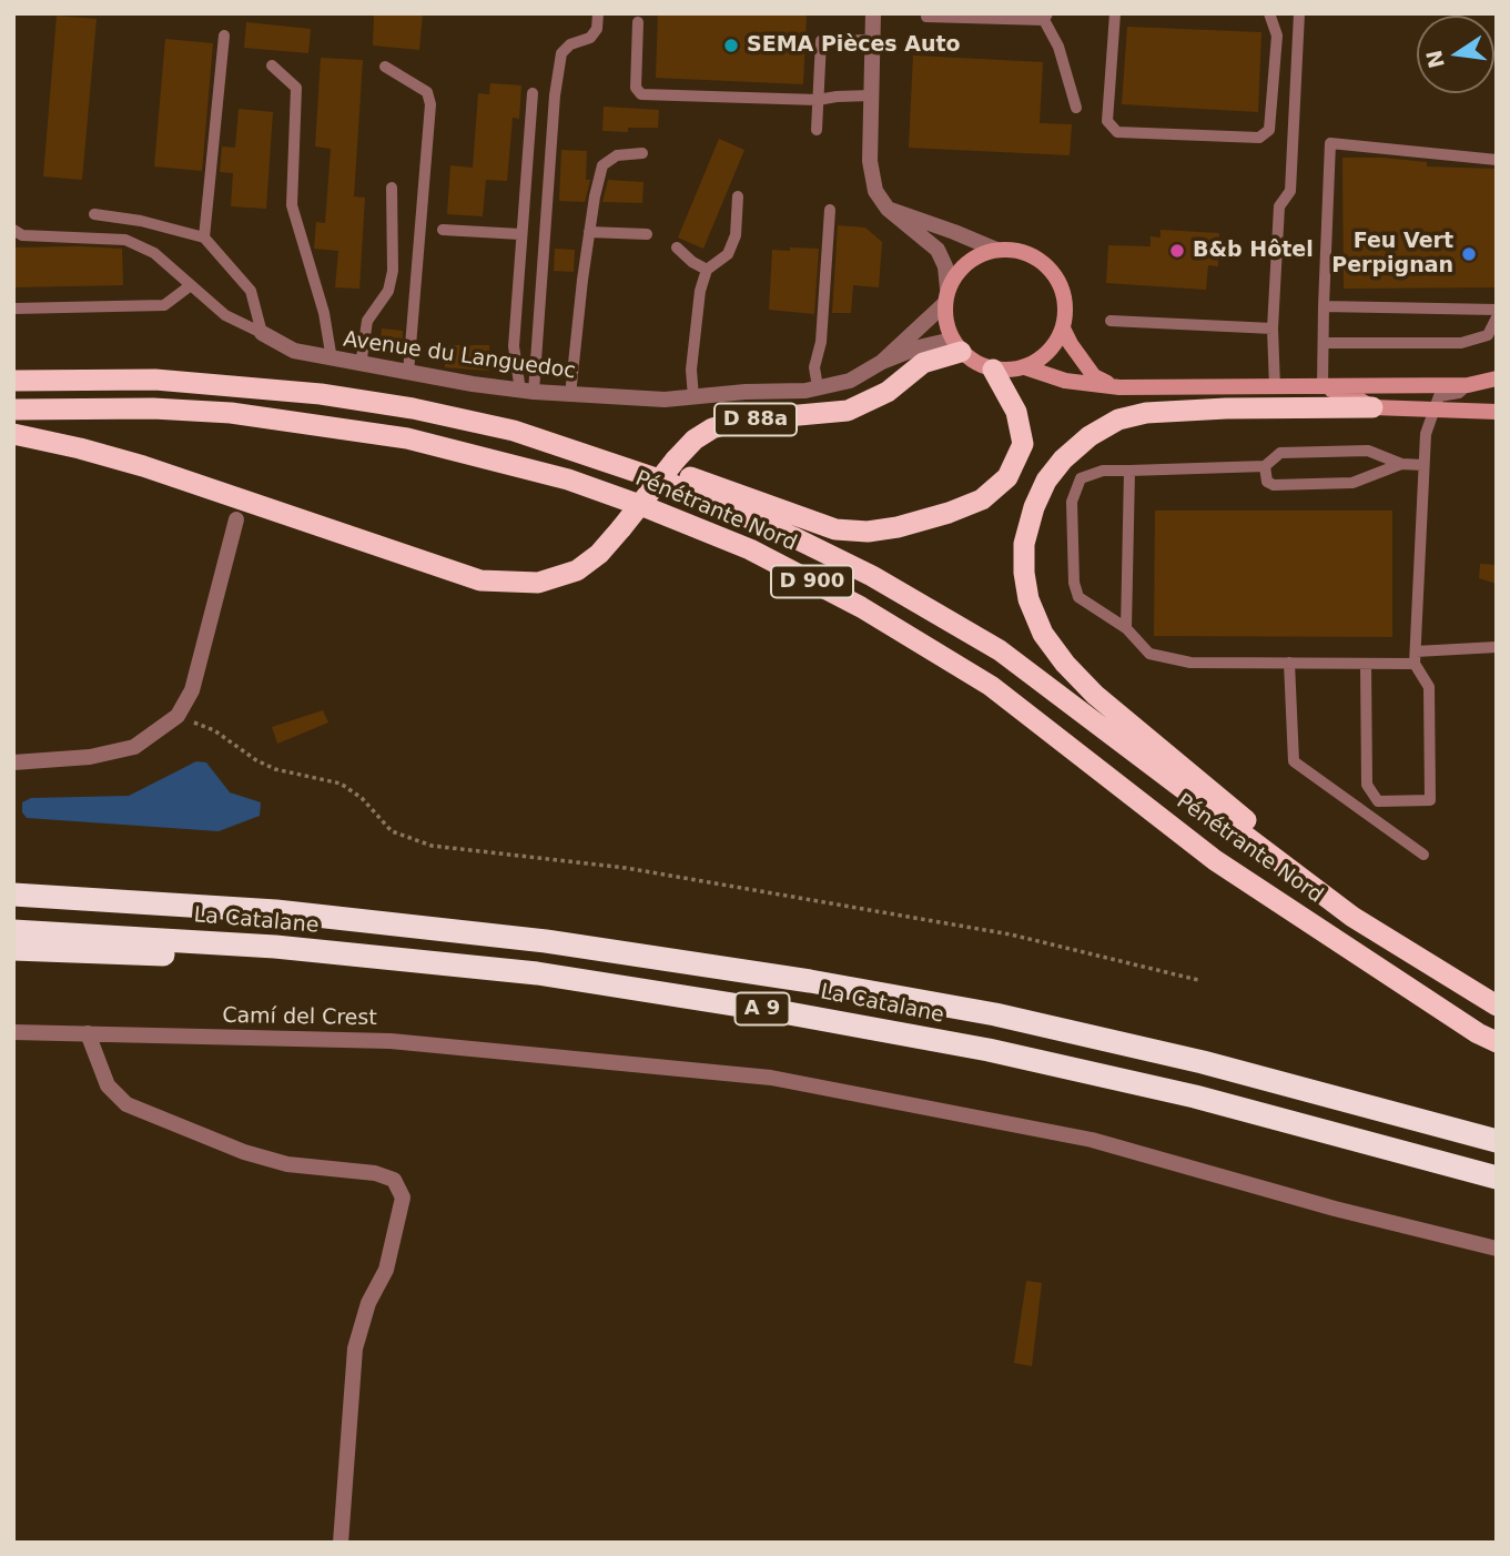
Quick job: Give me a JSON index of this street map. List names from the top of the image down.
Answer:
{
  "streets": {
    "highway": [
      "D 88a",
      "Pénétrante Nord",
      "D 900",
      "La Catalane",
      "A 9"
    ],
    "street": ["Avenue du Languedoc", "Camí del Crest"]
  },
  "crossings": [
    ["Avenue du Languedoc", "D 88a"]
  ],
  "places": ["SEMA Pièces Auto", "B&b Hôtel", "Feu Vert Perpignan"],
  "north": "left"
}
